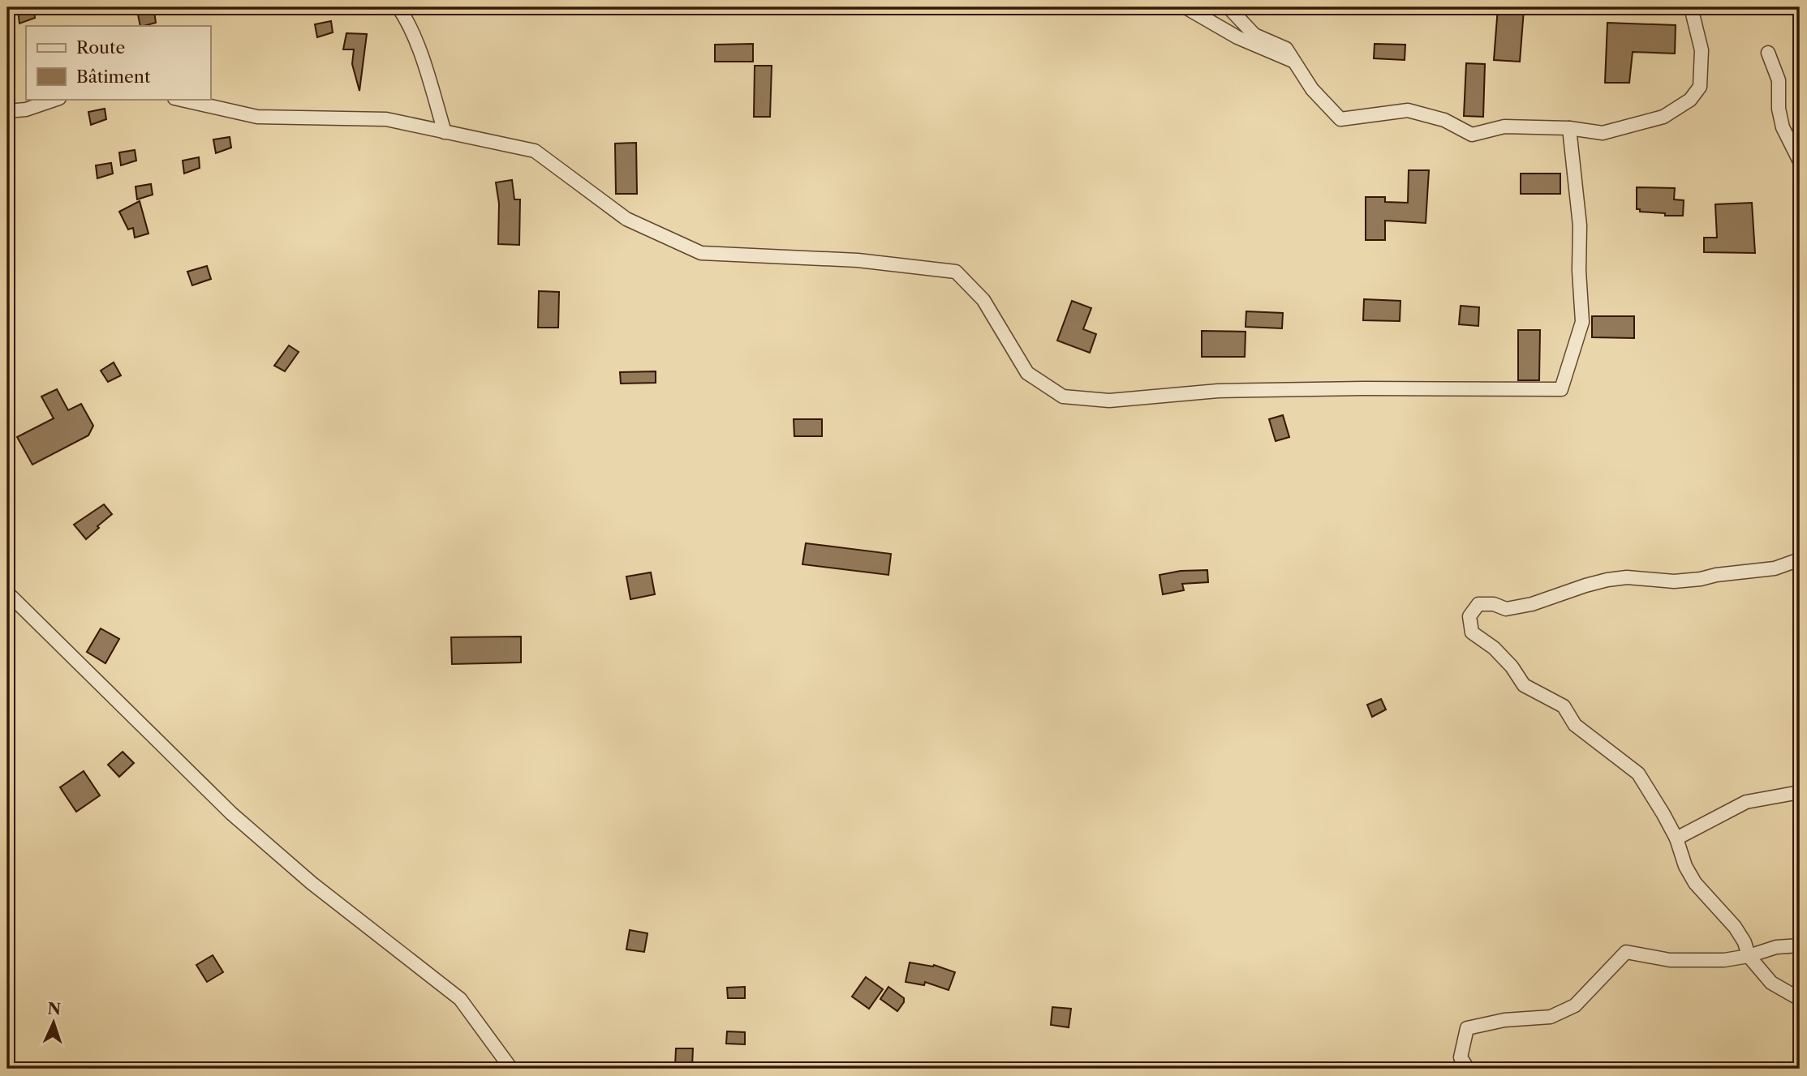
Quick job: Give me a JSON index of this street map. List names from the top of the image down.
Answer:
{
  "legend": ["Route", "Bâtiment"],
  "north": "top"
}
